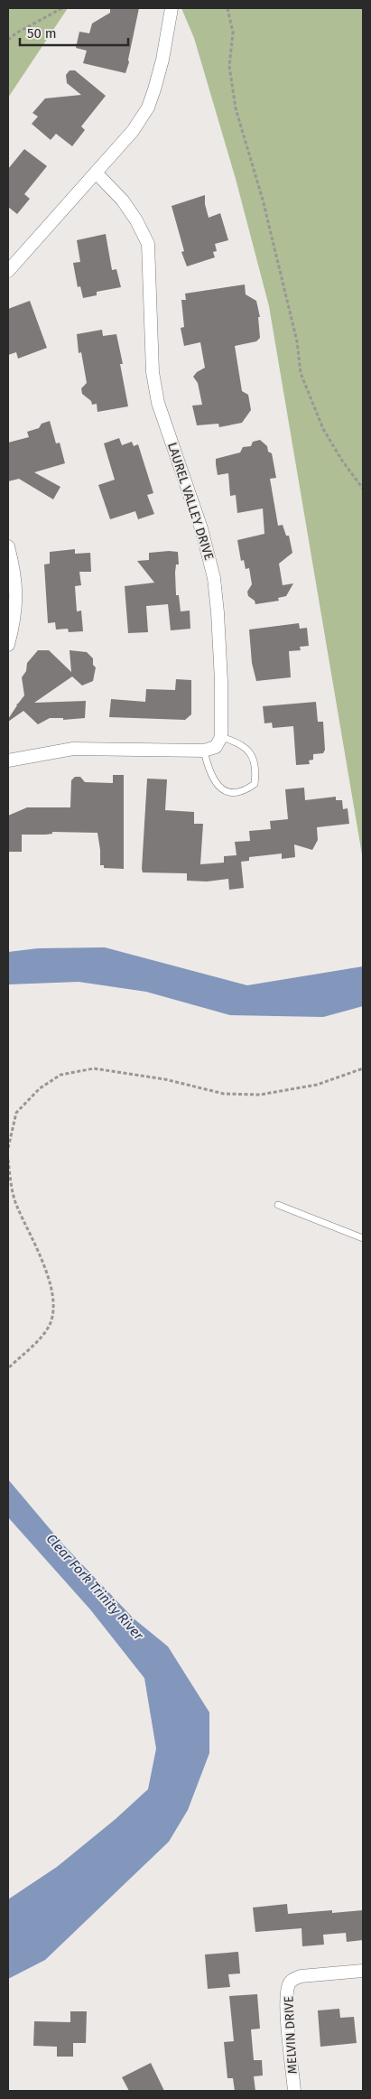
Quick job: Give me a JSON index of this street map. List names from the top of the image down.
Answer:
{
  "streets": {
    "street": ["LAUREL VALLEY DRIVE", "MELVIN DRIVE"]
  },
  "water": ["Clear Fork Trinity River"],
  "scale_bar": "50 m"
}
